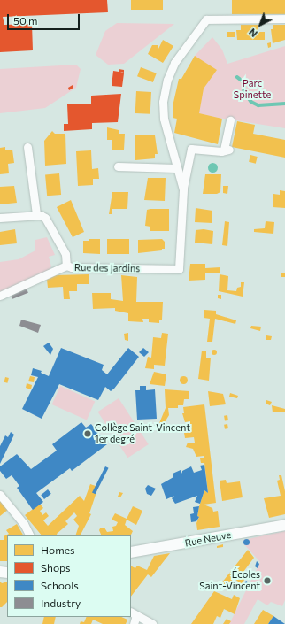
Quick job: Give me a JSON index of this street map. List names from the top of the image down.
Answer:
{
  "streets": {
    "street": ["Rue des Jardins", "Rue Neuve"]
  },
  "parks": ["Parc Spinette"],
  "places": ["Collège Saint-Vincent 1er degré", "Écoles Saint-Vincent"],
  "legend": [
    "Homes",
    "Shops",
    "Schools",
    "Industry"
  ],
  "scale_bar": "50 m",
  "north": "bottom left"
}
